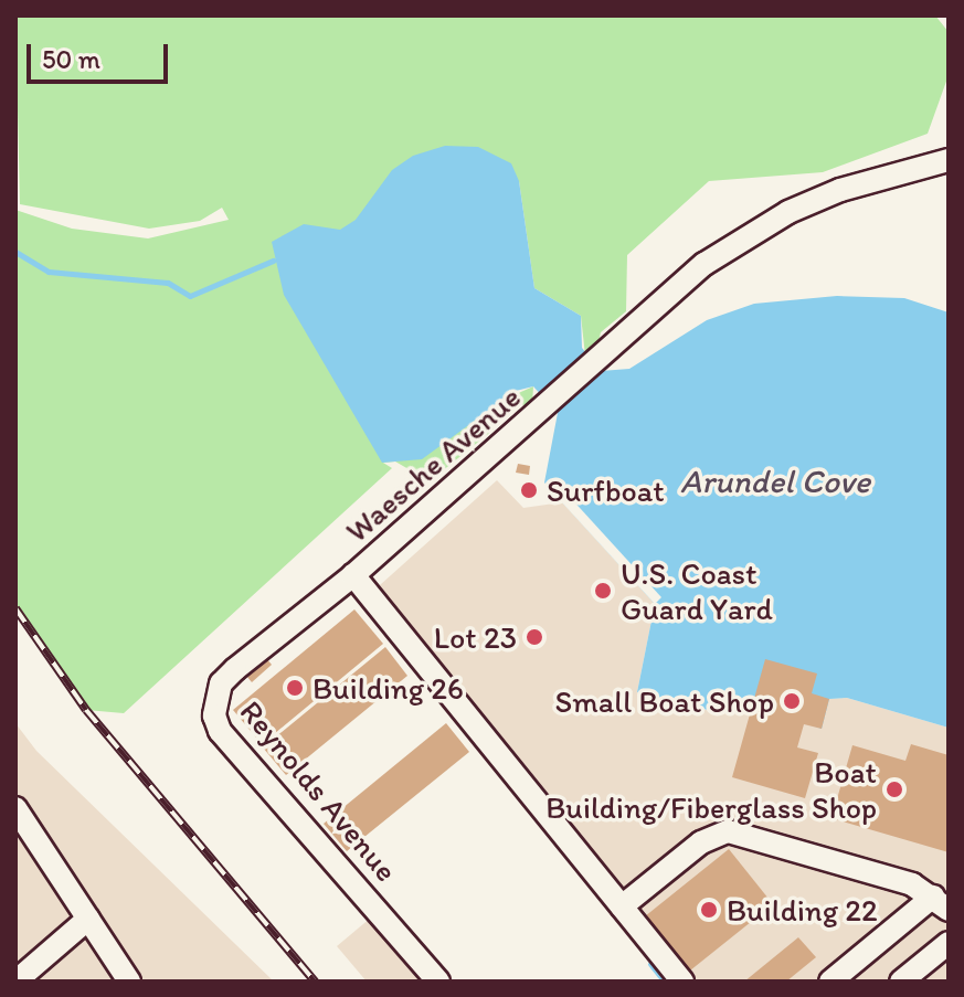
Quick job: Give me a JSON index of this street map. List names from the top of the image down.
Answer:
{
  "streets": {
    "street": ["Waesche Avenue", "Reynolds Avenue"]
  },
  "crossings": [
    ["Waesche Avenue", "Reynolds Avenue"]
  ],
  "water": ["Arundel Cove"],
  "places": [
    "Surfboat",
    "U.S. Coast Guard Yard",
    "Lot 23",
    "Building 26",
    "Small Boat Shop",
    "Boat Building/Fiberglass Shop",
    "Building 22"
  ],
  "scale_bar": "50 m"
}
